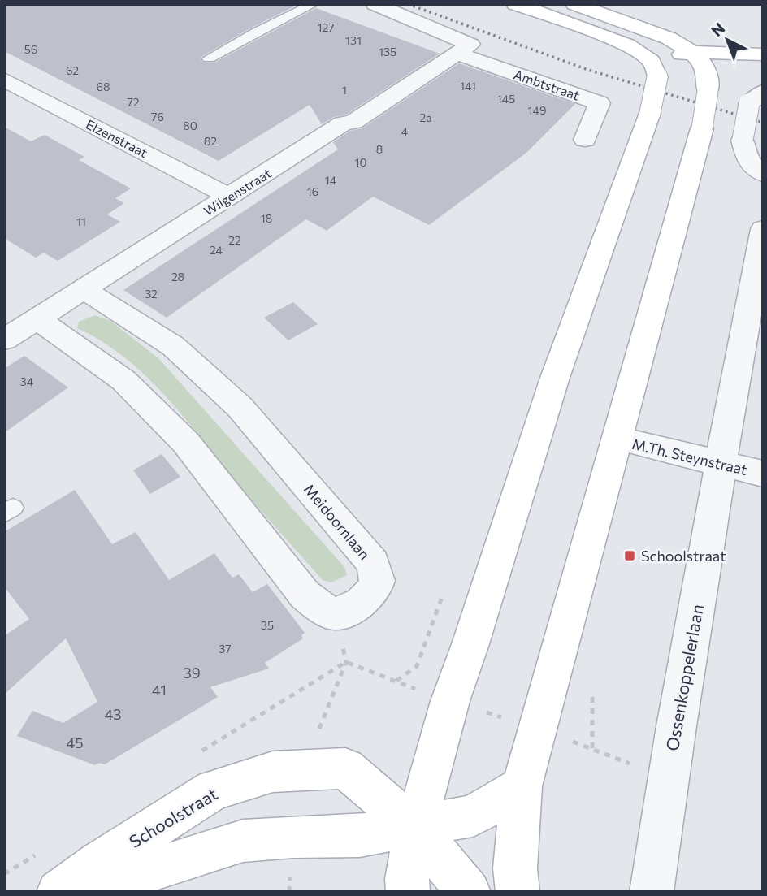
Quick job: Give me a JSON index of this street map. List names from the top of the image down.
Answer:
{
  "streets": {
    "main road": ["Schoolstraat"],
    "street": [
      "Ambtstraat",
      "Elzenstraat",
      "Wilgenstraat",
      "M.Th. Steynstraat",
      "Meidoornlaan",
      "Ossenkoppelerlaan"
    ]
  },
  "crossings": [
    ["Ambtstraat", "Wilgenstraat"],
    ["Elzenstraat", "Wilgenstraat"],
    ["Wilgenstraat", "Meidoornlaan"],
    ["M.Th. Steynstraat", "Ossenkoppelerlaan"]
  ],
  "places": {
    "transit": ["Schoolstraat"]
  },
  "house_numbers": [
    "127",
    "131",
    "56",
    "135",
    "62",
    "141",
    "68",
    "1",
    "145",
    "72",
    "149",
    "76",
    "2a",
    "80",
    "4",
    "82",
    "8",
    "10",
    "14",
    "16",
    "18",
    "11",
    "22",
    "24",
    "28",
    "32",
    "34",
    "35",
    "37",
    "39",
    "41",
    "43",
    "45"
  ],
  "north": "top left"
}
